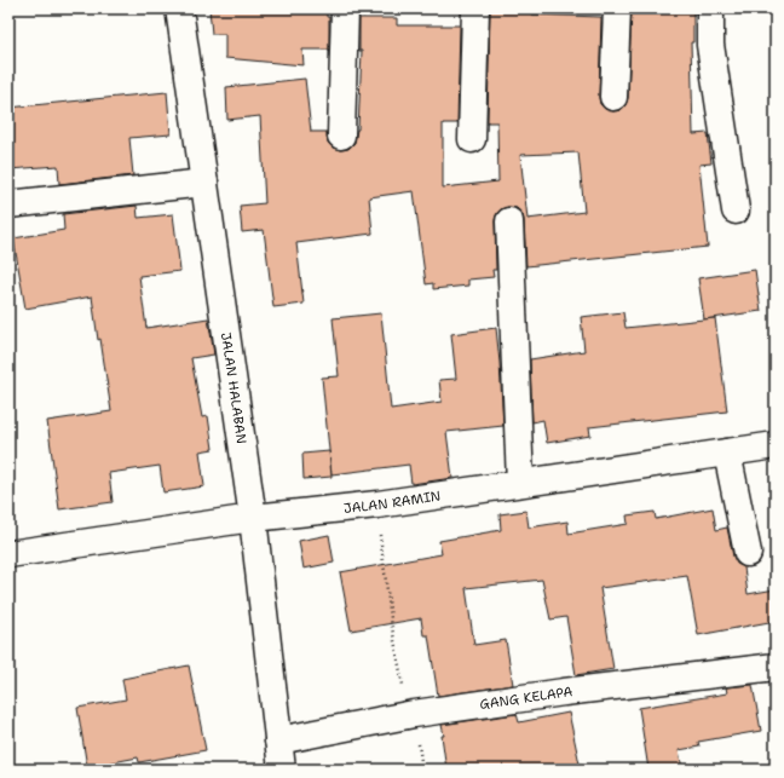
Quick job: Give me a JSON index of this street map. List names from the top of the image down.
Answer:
{
  "streets": {
    "street": ["JALAN HALABAN", "JALAN RAMIN", "GANG KELAPA"]
  },
  "crossings": [
    ["JALAN HALABAN", "JALAN RAMIN"],
    ["JALAN HALABAN", "GANG KELAPA"]
  ]
}
